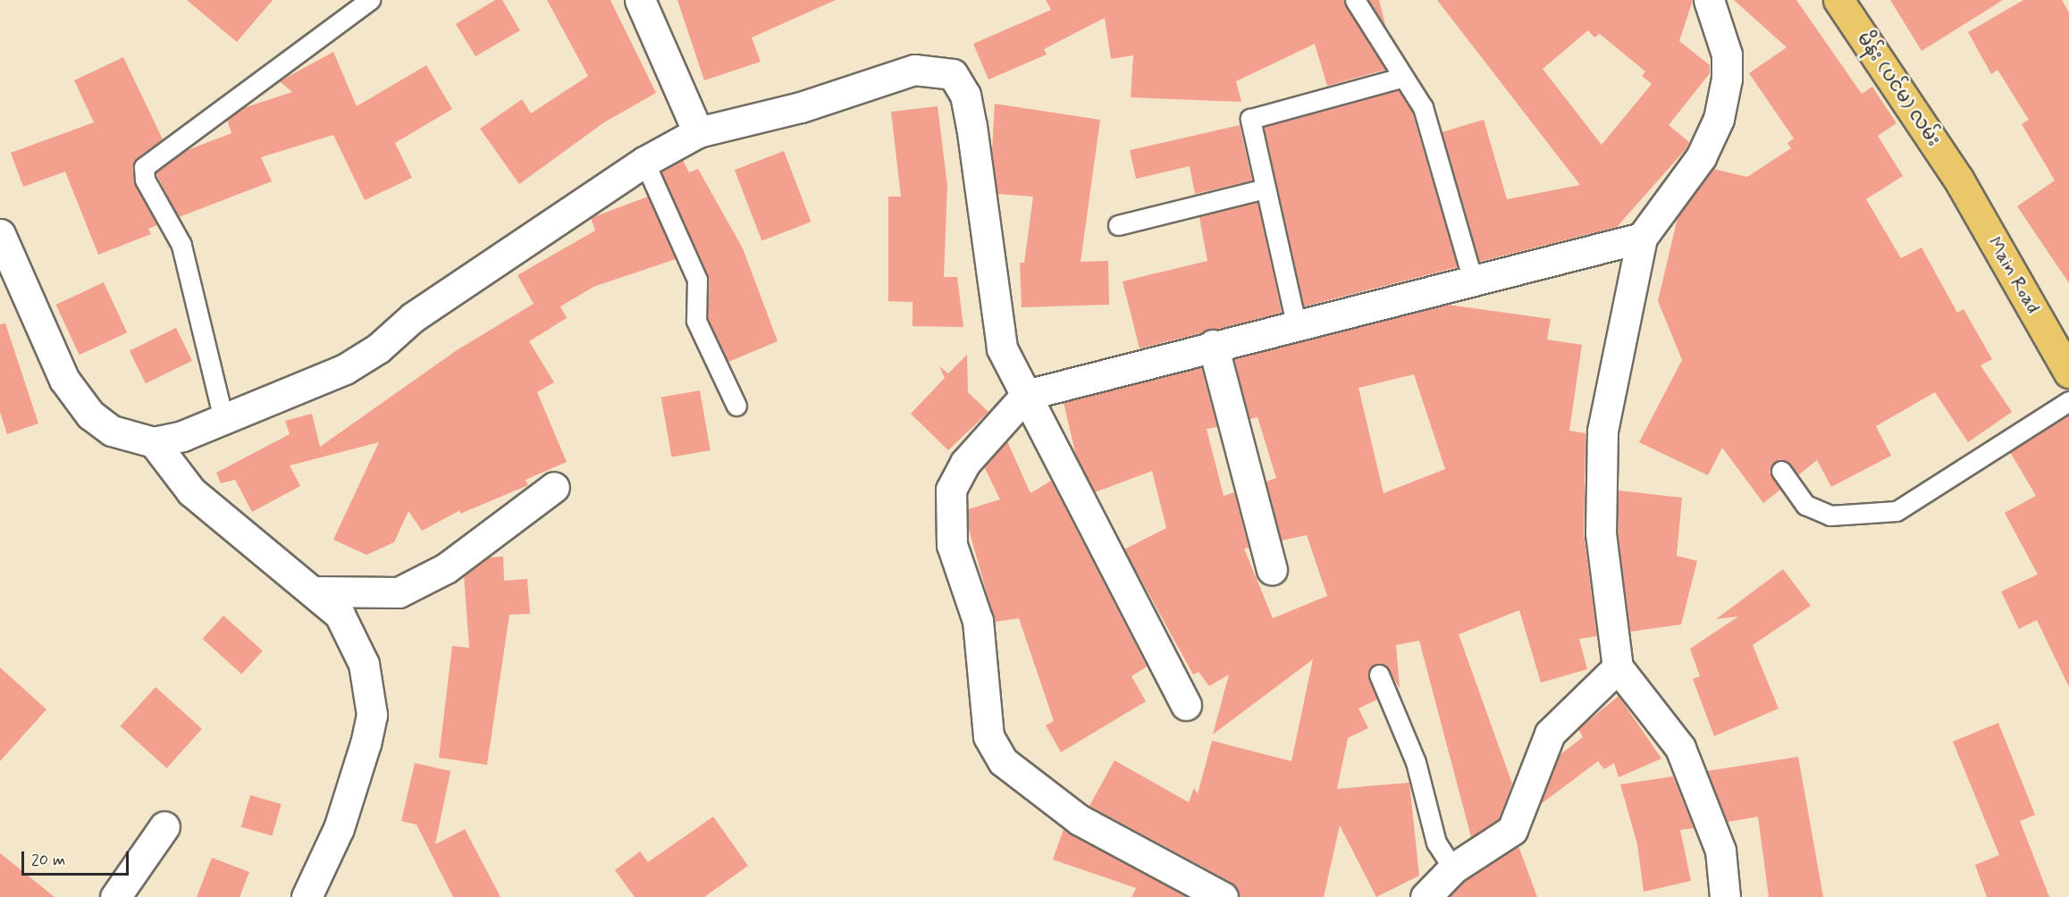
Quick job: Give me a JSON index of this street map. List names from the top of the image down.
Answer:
{
  "streets": {
    "main road": ["မိန်း (ပင်မ) လမ်း", "Main Road"]
  },
  "crossings": [
    ["မိန်း (ပင်မ) လမ်း", "Main Road"]
  ],
  "scale_bar": "20 m"
}
